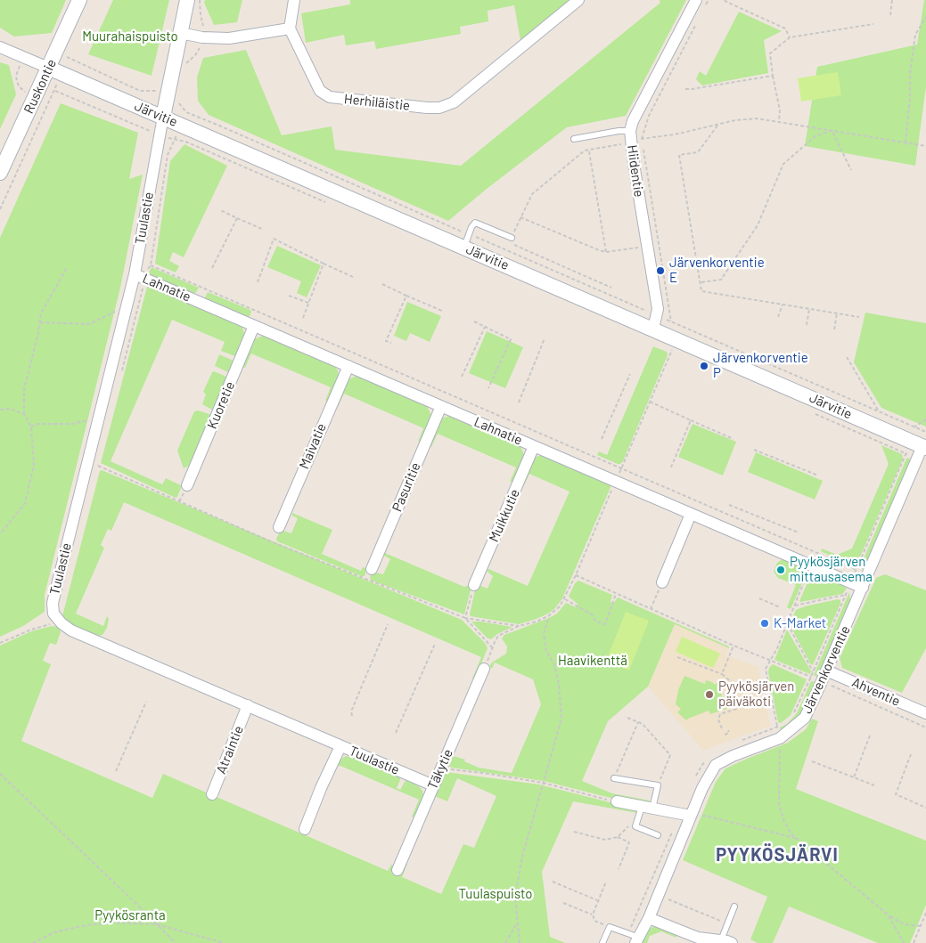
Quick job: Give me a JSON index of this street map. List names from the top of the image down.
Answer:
{
  "streets": {
    "street": [
      "Ruskontie",
      "Herhiläistie",
      "Järvitie",
      "Hiidentie",
      "Tuulastie",
      "Lahnatie",
      "Kuoretie",
      "Maivatie",
      "Pasuritie",
      "Muikkutie",
      "Järvenkorventie",
      "Ahventie",
      "Atraintie",
      "Täkytie"
    ]
  },
  "crossings": [
    ["Ruskontie", "Järvitie"],
    ["Järvitie", "Hiidentie"],
    ["Järvitie", "Tuulastie"],
    ["Järvitie", "Järvenkorventie"],
    ["Tuulastie", "Lahnatie"],
    ["Tuulastie", "Atraintie"],
    ["Tuulastie", "Täkytie"],
    ["Lahnatie", "Kuoretie"],
    ["Lahnatie", "Maivatie"],
    ["Lahnatie", "Pasuritie"],
    ["Lahnatie", "Muikkutie"],
    ["Lahnatie", "Järvenkorventie"],
    ["Järvenkorventie", "Ahventie"]
  ],
  "districts": ["PYYKÖSJÄRVI"],
  "parks": [
    "Muurahaispuisto",
    "Haavikenttä",
    "Tuulaspuisto",
    "Pyykösranta"
  ],
  "places": [
    "Järvenkorventie E",
    "Järvenkorventie P",
    "Pyykösjärven mittausasema",
    "K-Market",
    "Pyykösjärven päiväkoti"
  ]
}
